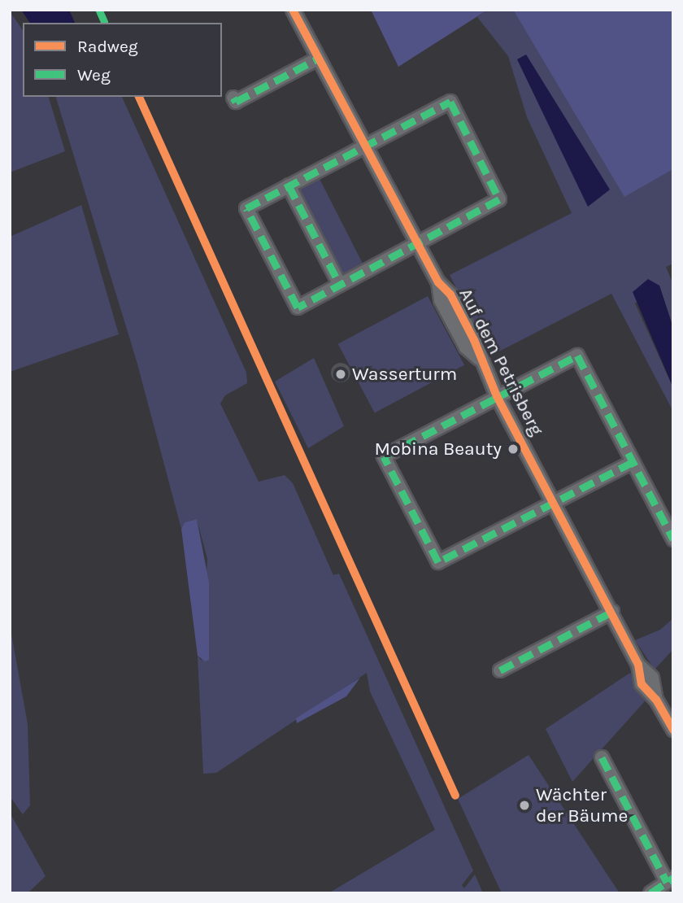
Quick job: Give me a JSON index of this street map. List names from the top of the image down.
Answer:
{
  "streets": {
    "street": ["Auf dem Petrisberg"]
  },
  "places": ["Wasserturm", "Mobina Beauty", "Wächter der Bäume"],
  "legend": ["Radweg", "Weg"]
}
